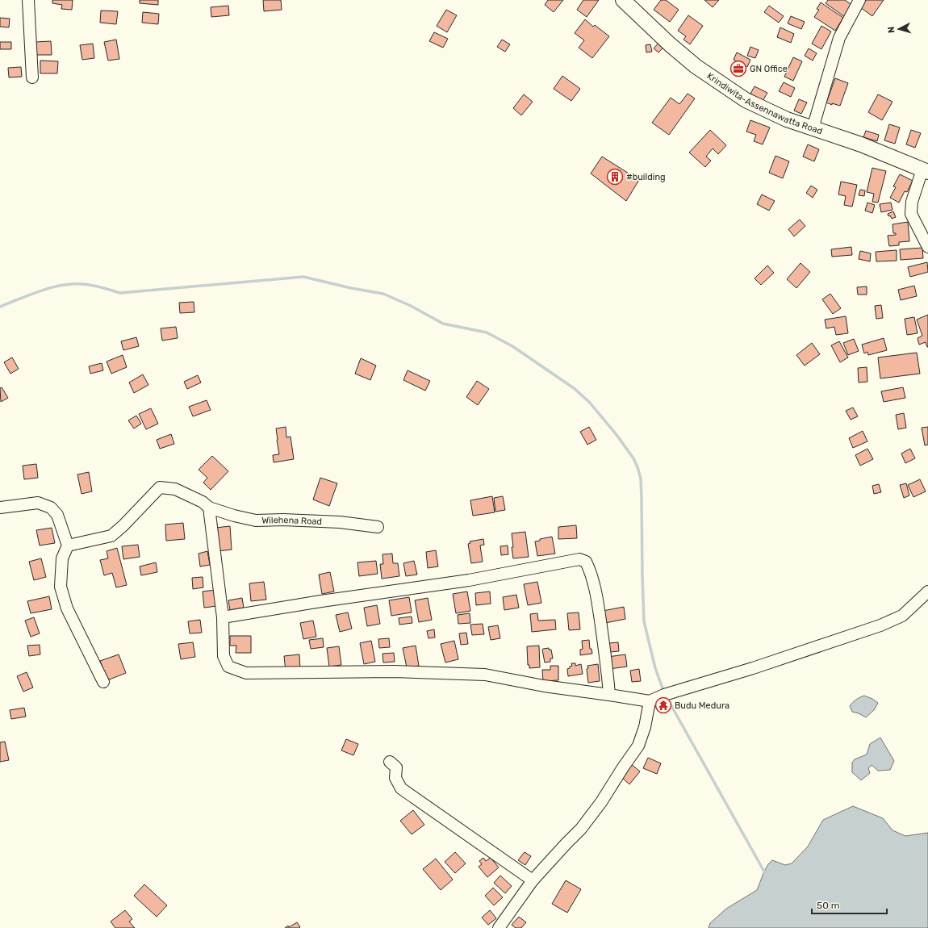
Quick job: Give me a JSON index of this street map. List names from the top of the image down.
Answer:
{
  "streets": {
    "main road": ["Krindiwita-Assennawatta Road"],
    "street": ["Wilehena Road"]
  },
  "places": {
    "office": ["GN Office"],
    "building": ["#building"],
    "temple": ["Budu Medura"]
  },
  "scale_bar": "50 m",
  "north": "left"
}
